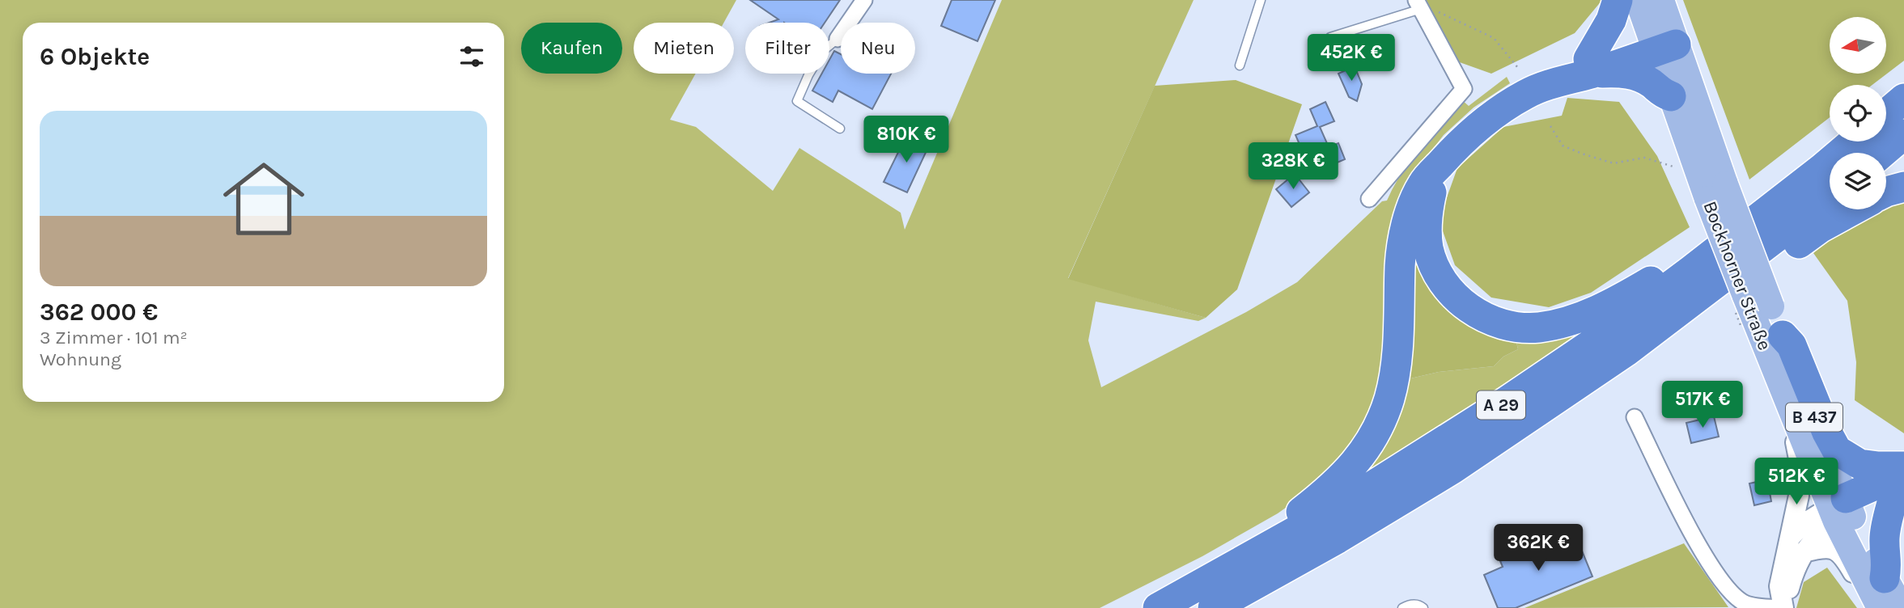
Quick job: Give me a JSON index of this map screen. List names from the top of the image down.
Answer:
{
  "streets": {
    "highway": ["A 29"],
    "main road": ["Bockhorner Straße", "B 437"]
  },
  "north": "left",
  "page": {
    "chip": [
      "Kaufen",
      "Mieten",
      "Filter",
      "Neu"
    ],
    "heading": "6 Objekte",
    "price": [
      "452K €",
      "810K €",
      "328K €",
      "517K €",
      "512K €",
      "362K €"
    ],
    "list": [
      {
        "name": "362 000 €",
        "note": "3 Zimmer · 101 m² · Wohnung"
      }
    ]
  }
}
